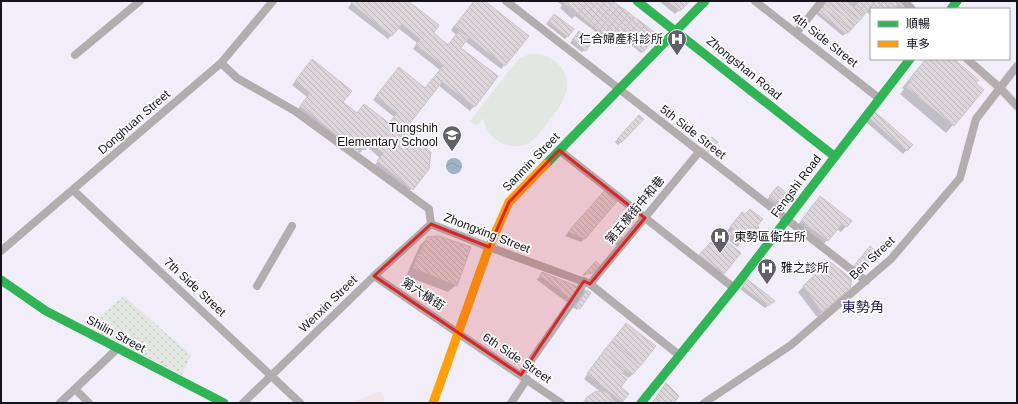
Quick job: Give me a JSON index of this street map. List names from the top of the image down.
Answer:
{
  "streets": {
    "street": [
      "4th Side Street",
      "Zhongshan Road",
      "Donghuan Street",
      "5th Side Street",
      "Sanmin Street",
      "Fengshi Road",
      "第五橫街中和巷",
      "Zhongxing Street",
      "Ben Street",
      "7th Side Street",
      "第六橫街",
      "Wenxin Street",
      "Shilin Street",
      "6th Side Street"
    ]
  },
  "crossings": [
    ["4th Side Street", "Fengshi Road"],
    ["Zhongshan Road", "Sanmin Street"],
    ["Zhongshan Road", "Fengshi Road"],
    ["Donghuan Street", "Zhongxing Street"],
    ["Donghuan Street", "7th Side Street"],
    ["5th Side Street", "Sanmin Street"],
    ["5th Side Street", "Fengshi Road"],
    ["5th Side Street", "第五橫街中和巷"],
    ["5th Side Street", "Ben Street"],
    ["Sanmin Street", "Zhongxing Street"],
    ["Sanmin Street", "第六橫街"],
    ["Sanmin Street", "6th Side Street"],
    ["Fengshi Road", "Zhongxing Street"],
    ["第五橫街中和巷", "Zhongxing Street"],
    ["第五橫街中和巷", "6th Side Street"],
    ["Zhongxing Street", "Wenxin Street"],
    ["7th Side Street", "Wenxin Street"],
    ["第六橫街", "Wenxin Street"],
    ["第六橫街", "6th Side Street"]
  ],
  "districts": ["東勢角"],
  "places": {
    "hospital": ["仁合婦產科診所", "東勢區衛生所", "雅之診所"],
    "school or university": ["Tungshih Elementary School"]
  },
  "legend": ["順暢", "車多"]
}
